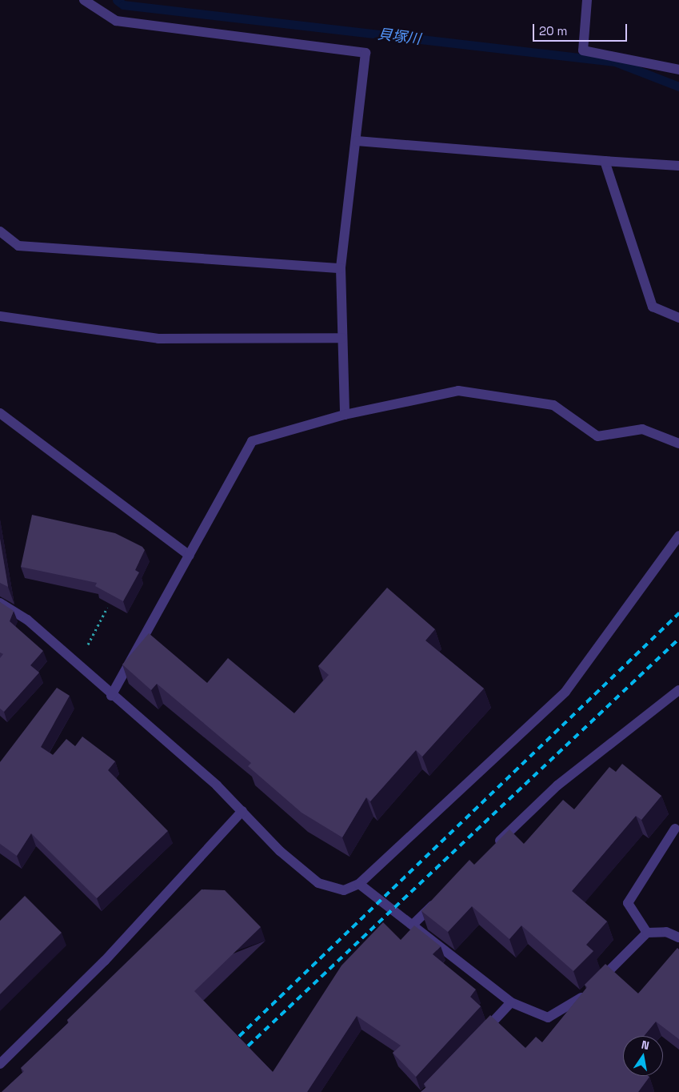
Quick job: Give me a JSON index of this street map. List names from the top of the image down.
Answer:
{
  "water": ["貝塚川"],
  "scale_bar": "20 m",
  "north": "top"
}
